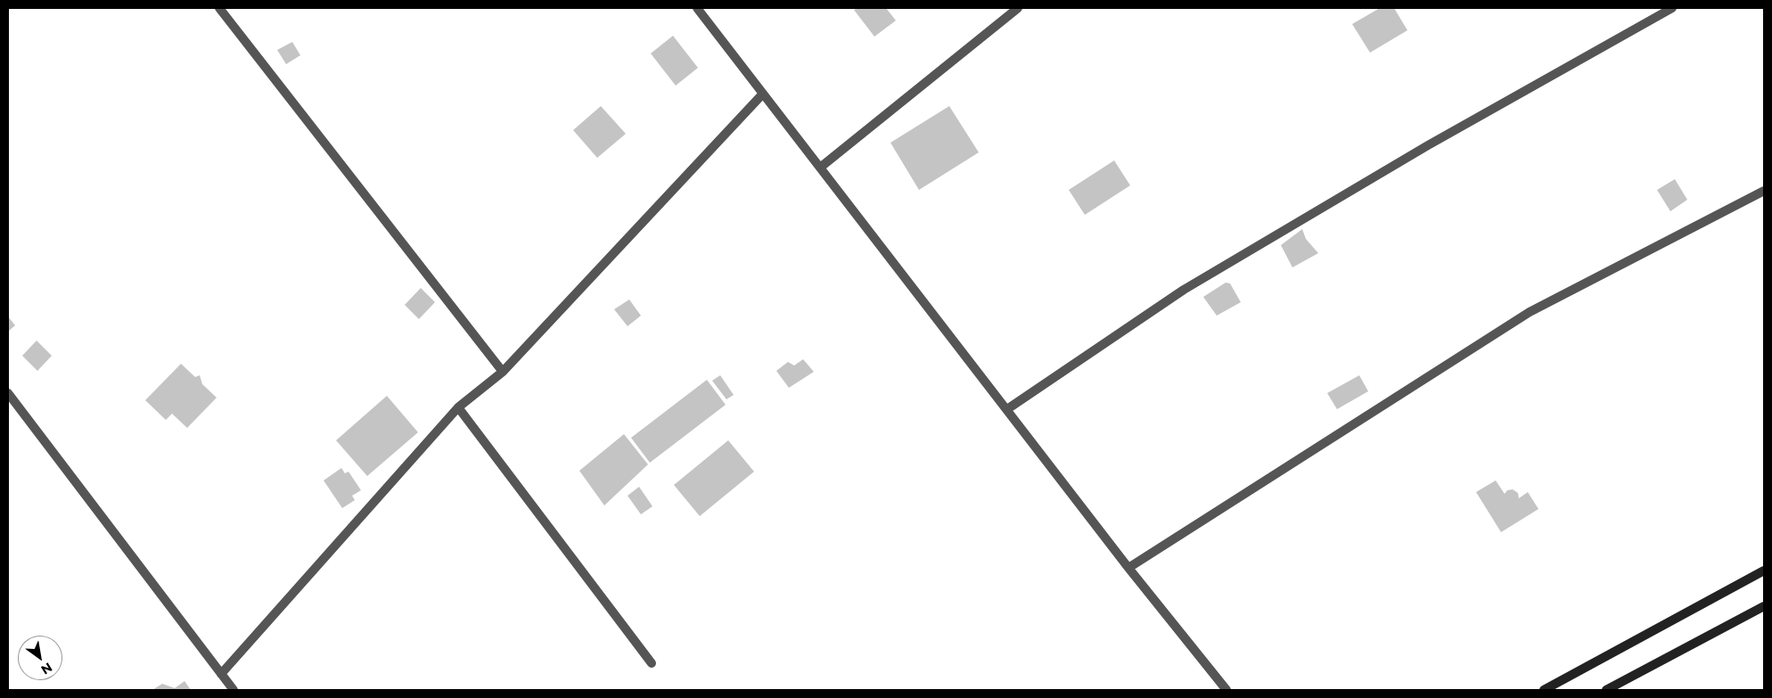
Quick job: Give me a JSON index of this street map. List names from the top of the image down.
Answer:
{
  "north": "bottom right"
}
